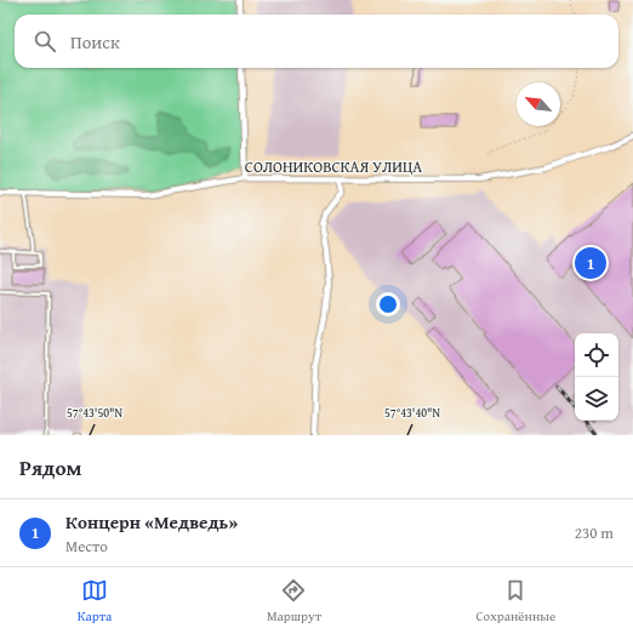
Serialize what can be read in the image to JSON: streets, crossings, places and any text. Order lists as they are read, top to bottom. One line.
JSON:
{"streets":{"street":["СОЛОНИКОВСКАЯ УЛИЦА"]},"north":"top left","page":{"search":"Поиск","pins":"1","heading":"Рядом","list":[{"mark":"1","name":"Концерн «Медведь»","note":"Место","value":"230 m"}],"nav":["Карта","Маршрут","Сохранённые"]},"coordinates":["57°43'50\"N","57°43'40\"N"]}
